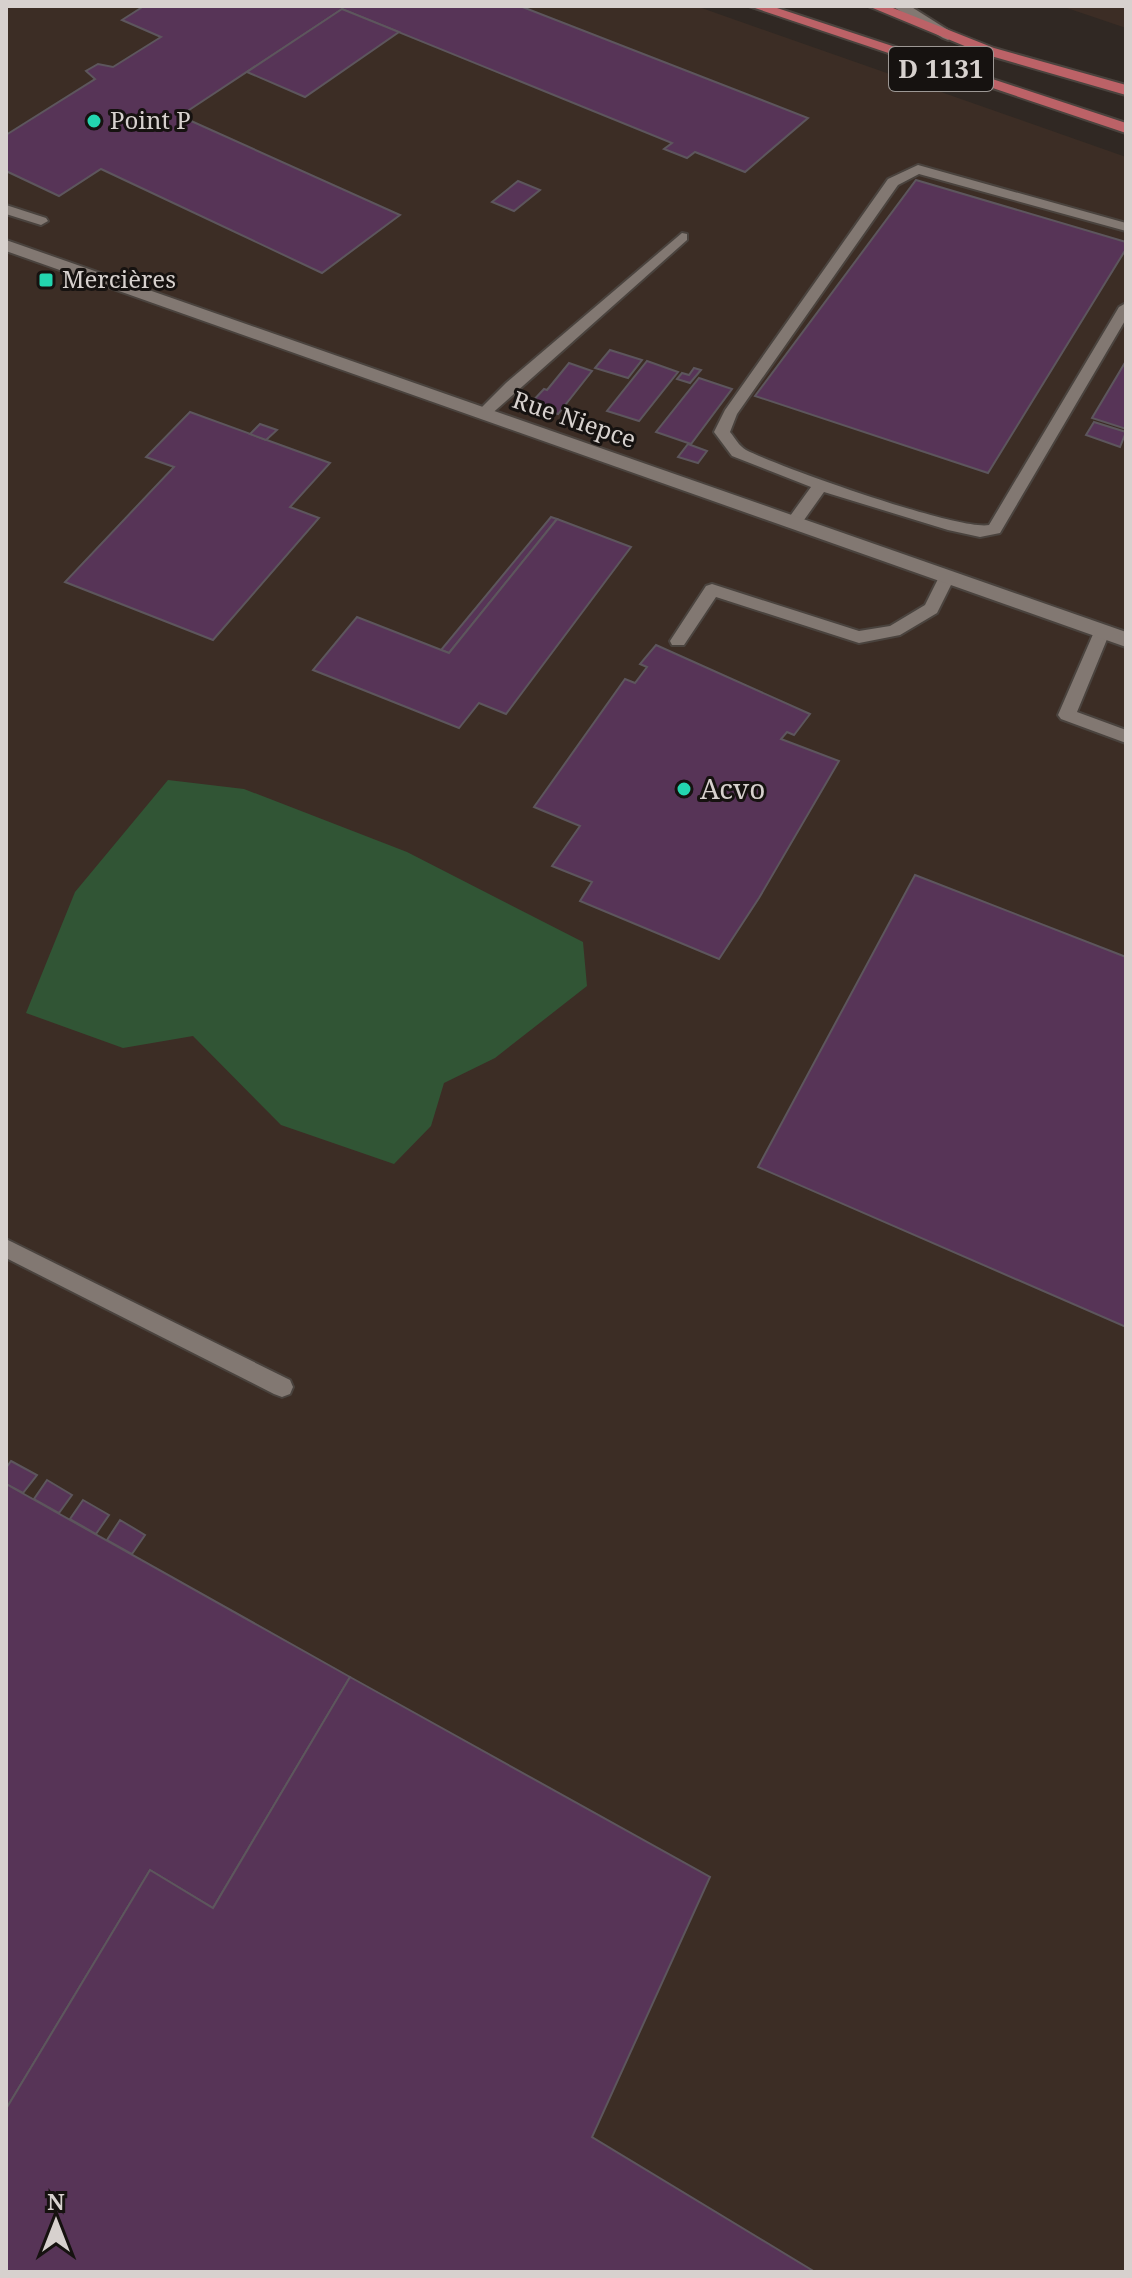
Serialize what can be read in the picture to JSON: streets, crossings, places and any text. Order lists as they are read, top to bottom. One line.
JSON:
{"streets":{"main road":["D 1131"],"street":["Rue Niepce"]},"places":{"other":["Point P","Acvo"],"transit":["Mercières"]},"north":"top"}
